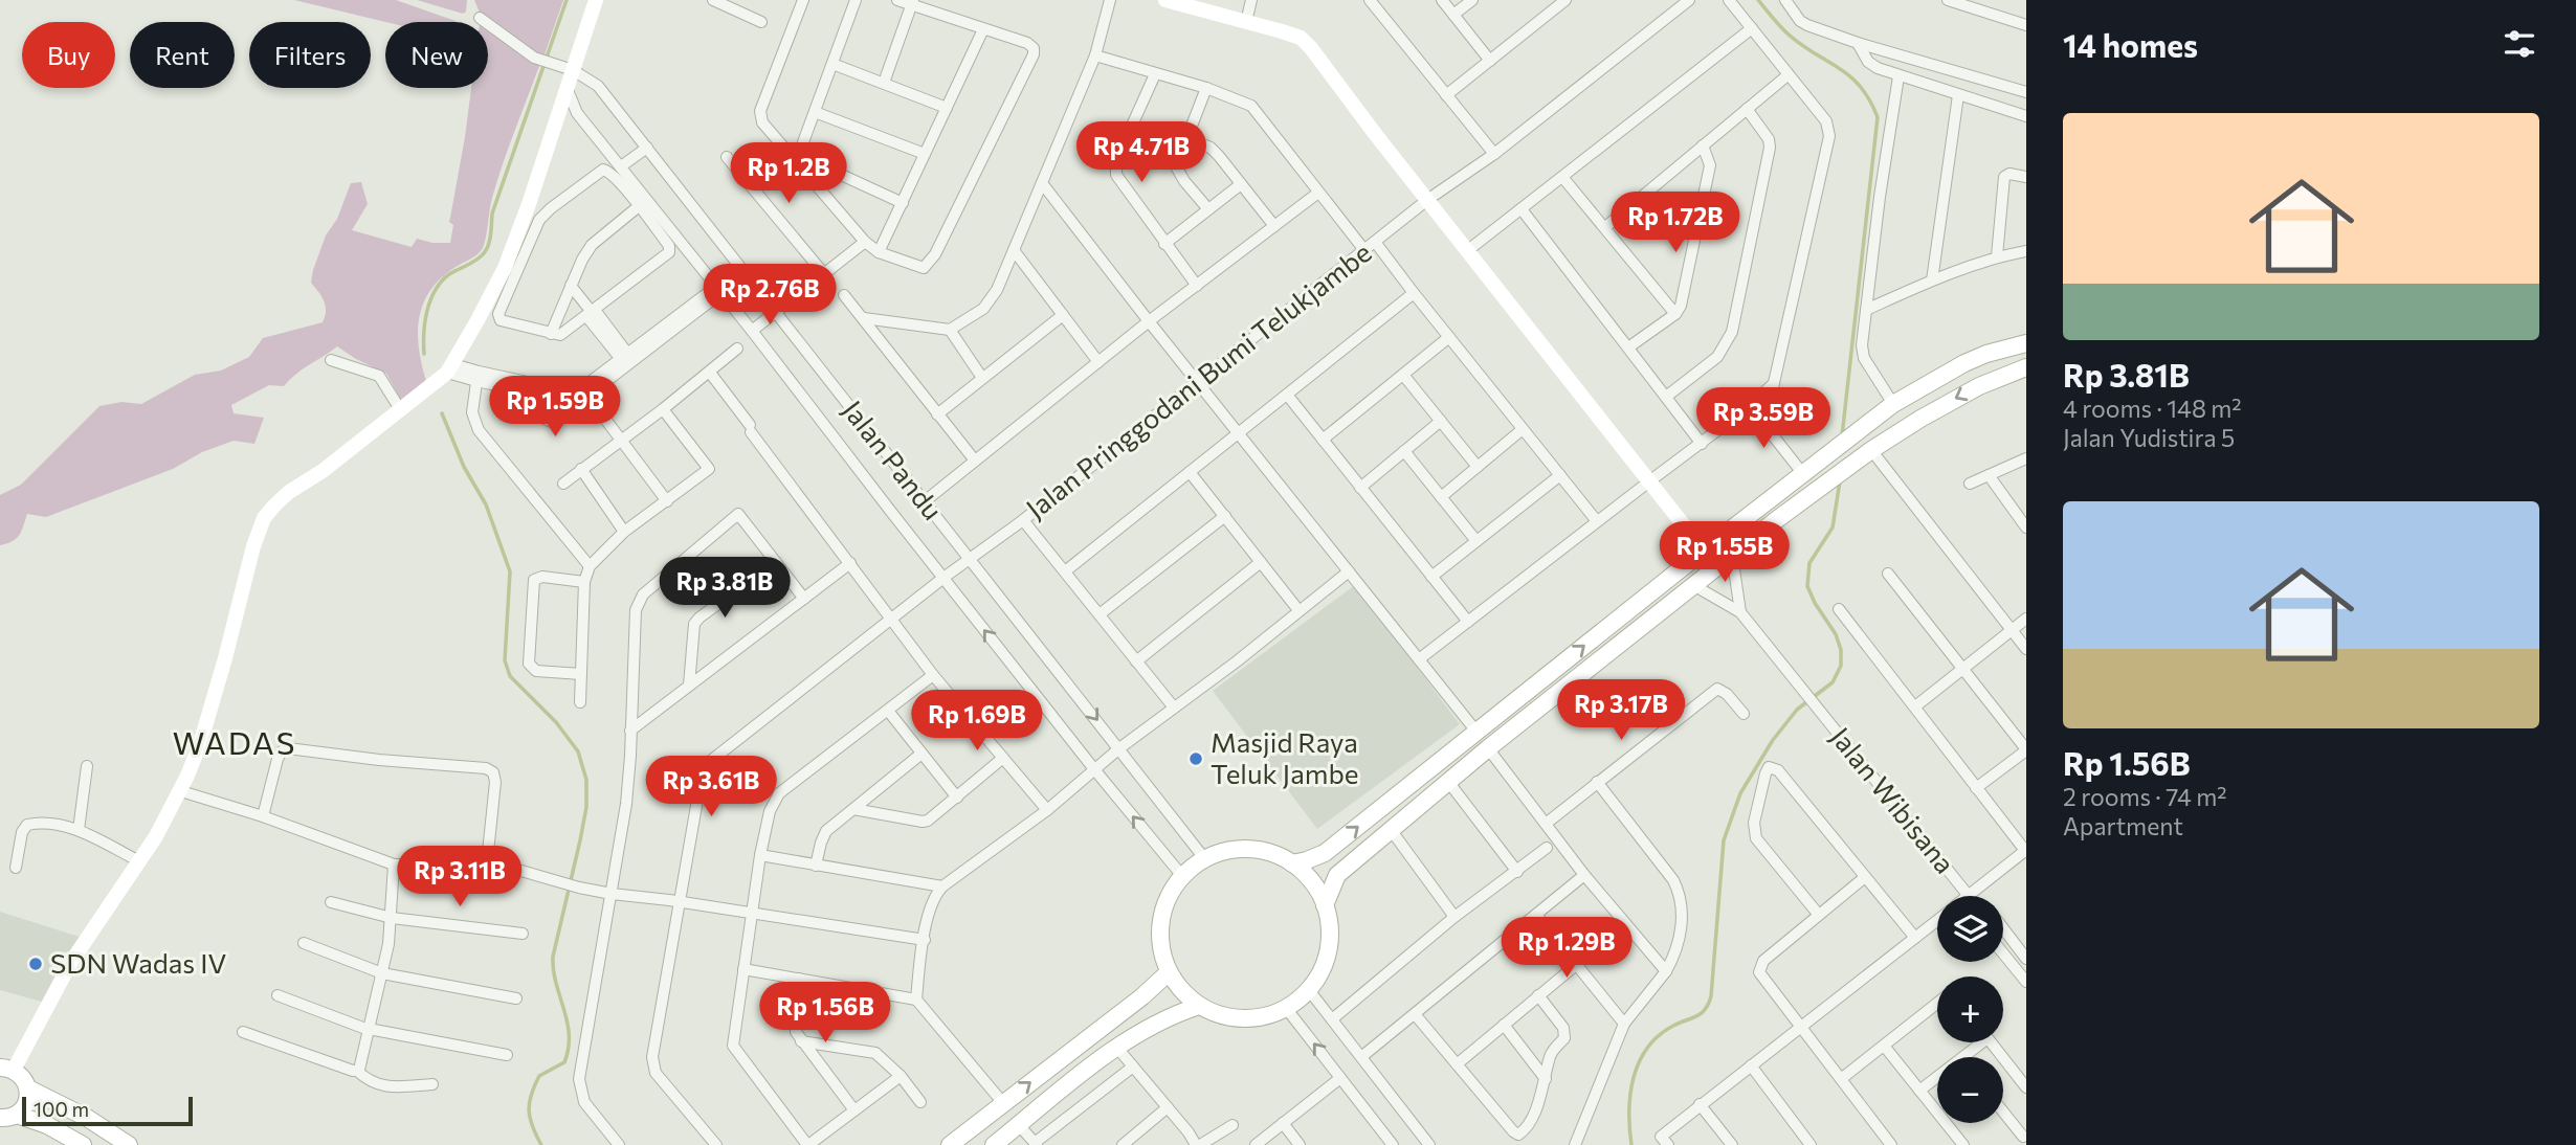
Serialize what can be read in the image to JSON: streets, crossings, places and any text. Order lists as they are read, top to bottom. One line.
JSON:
{"streets":{"street":["Jalan Pringgodani Bumi Telukjambe","Jalan Pandu","Jalan Wibisana"]},"crossings":[["Jalan Pringgodani Bumi Telukjambe","Jalan Pandu"]],"districts":["WADAS"],"places":["Masjid Raya Teluk Jambe","SDN Wadas IV"],"scale_bar":"100 m","page":{"heading":"14 homes","chip":["Buy","Rent","Filters","New"],"list":[{"name":"Rp 3.81B","note":"4 rooms · 148 m² · Jalan Yudistira 5"},{"name":"Rp 1.56B","note":"2 rooms · 74 m² · Apartment"}],"price":["Rp 4.71B","Rp 1.2B","Rp 1.72B","Rp 2.76B","Rp 1.59B","Rp 3.59B","Rp 1.55B","Rp 3.81B","Rp 3.17B","Rp 1.69B","Rp 3.61B","Rp 3.11B","Rp 1.29B","Rp 1.56B"],"map_buttons":["+","−"],"scale":"100 m"}}
